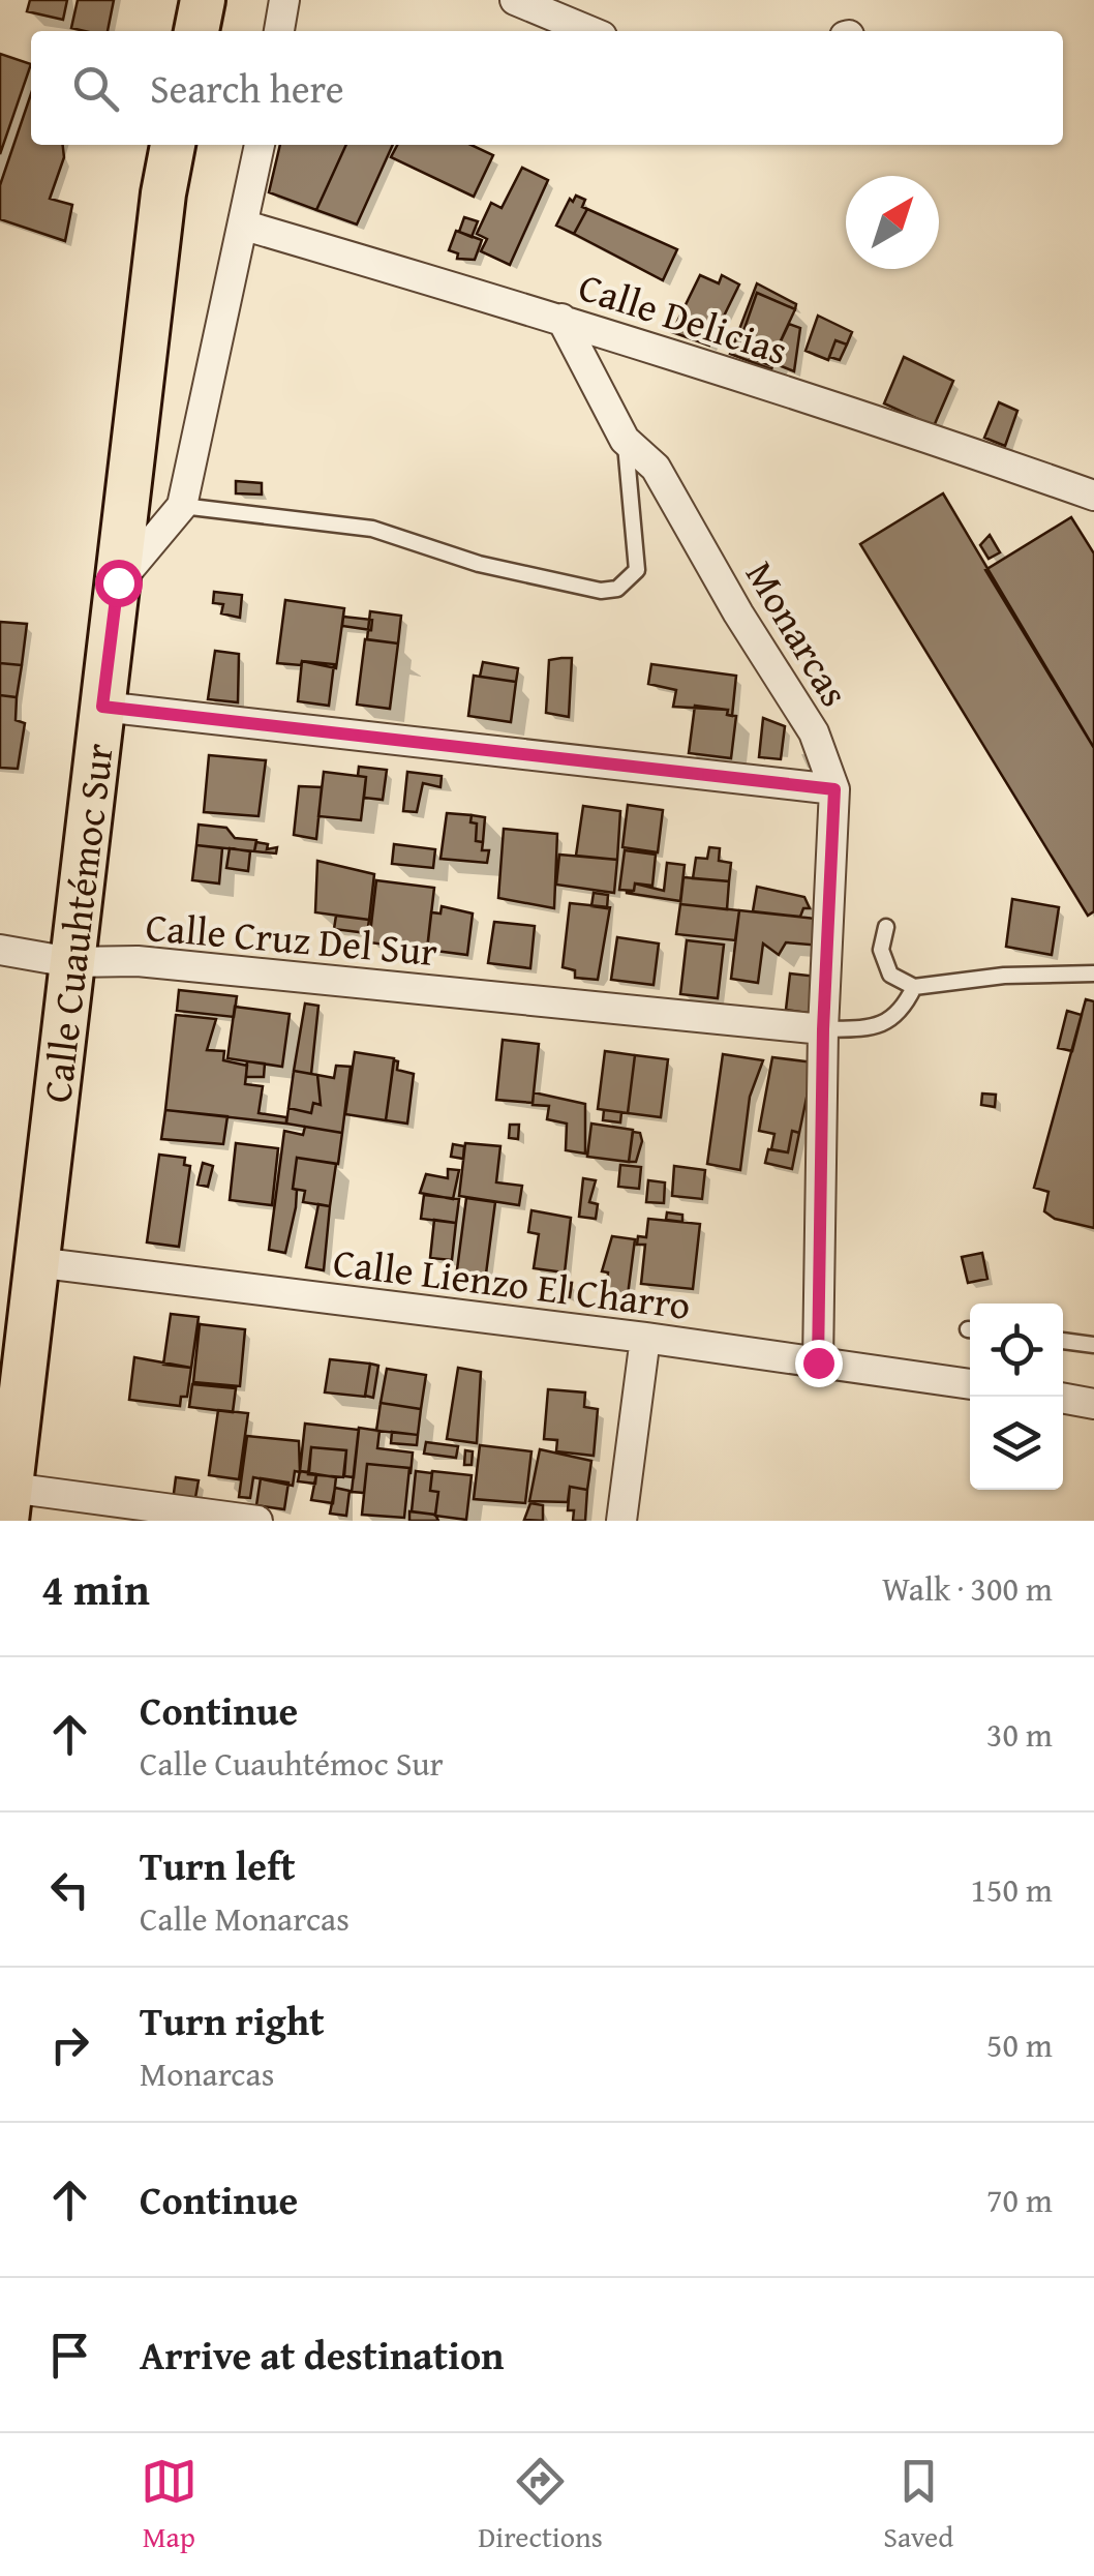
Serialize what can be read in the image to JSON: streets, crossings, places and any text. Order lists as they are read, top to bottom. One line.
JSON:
{"streets":{"main road":["Calle Cuauhtémoc Sur"],"street":["Calle Delicias","Monarcas","Calle Cruz Del Sur","Calle Lienzo El Charro"]},"crossings":[["Calle Delicias","Monarcas"],["Monarcas","Calle Cruz Del Sur"],["Monarcas","Calle Lienzo El Charro"],["Calle Cuauhtémoc Sur","Calle Cruz Del Sur"],["Calle Cuauhtémoc Sur","Calle Lienzo El Charro"]],"north":"top right","page":{"search":"Search here","heading":["4 min","Walk · 300 m"],"list":[["Continue","Calle Cuauhtémoc Sur","30 m"],["Turn left","Calle Monarcas","150 m"],["Turn right","Monarcas","50 m"],["Continue","70 m"],"Arrive at destination"],"nav":["Map","Directions","Saved"]}}
